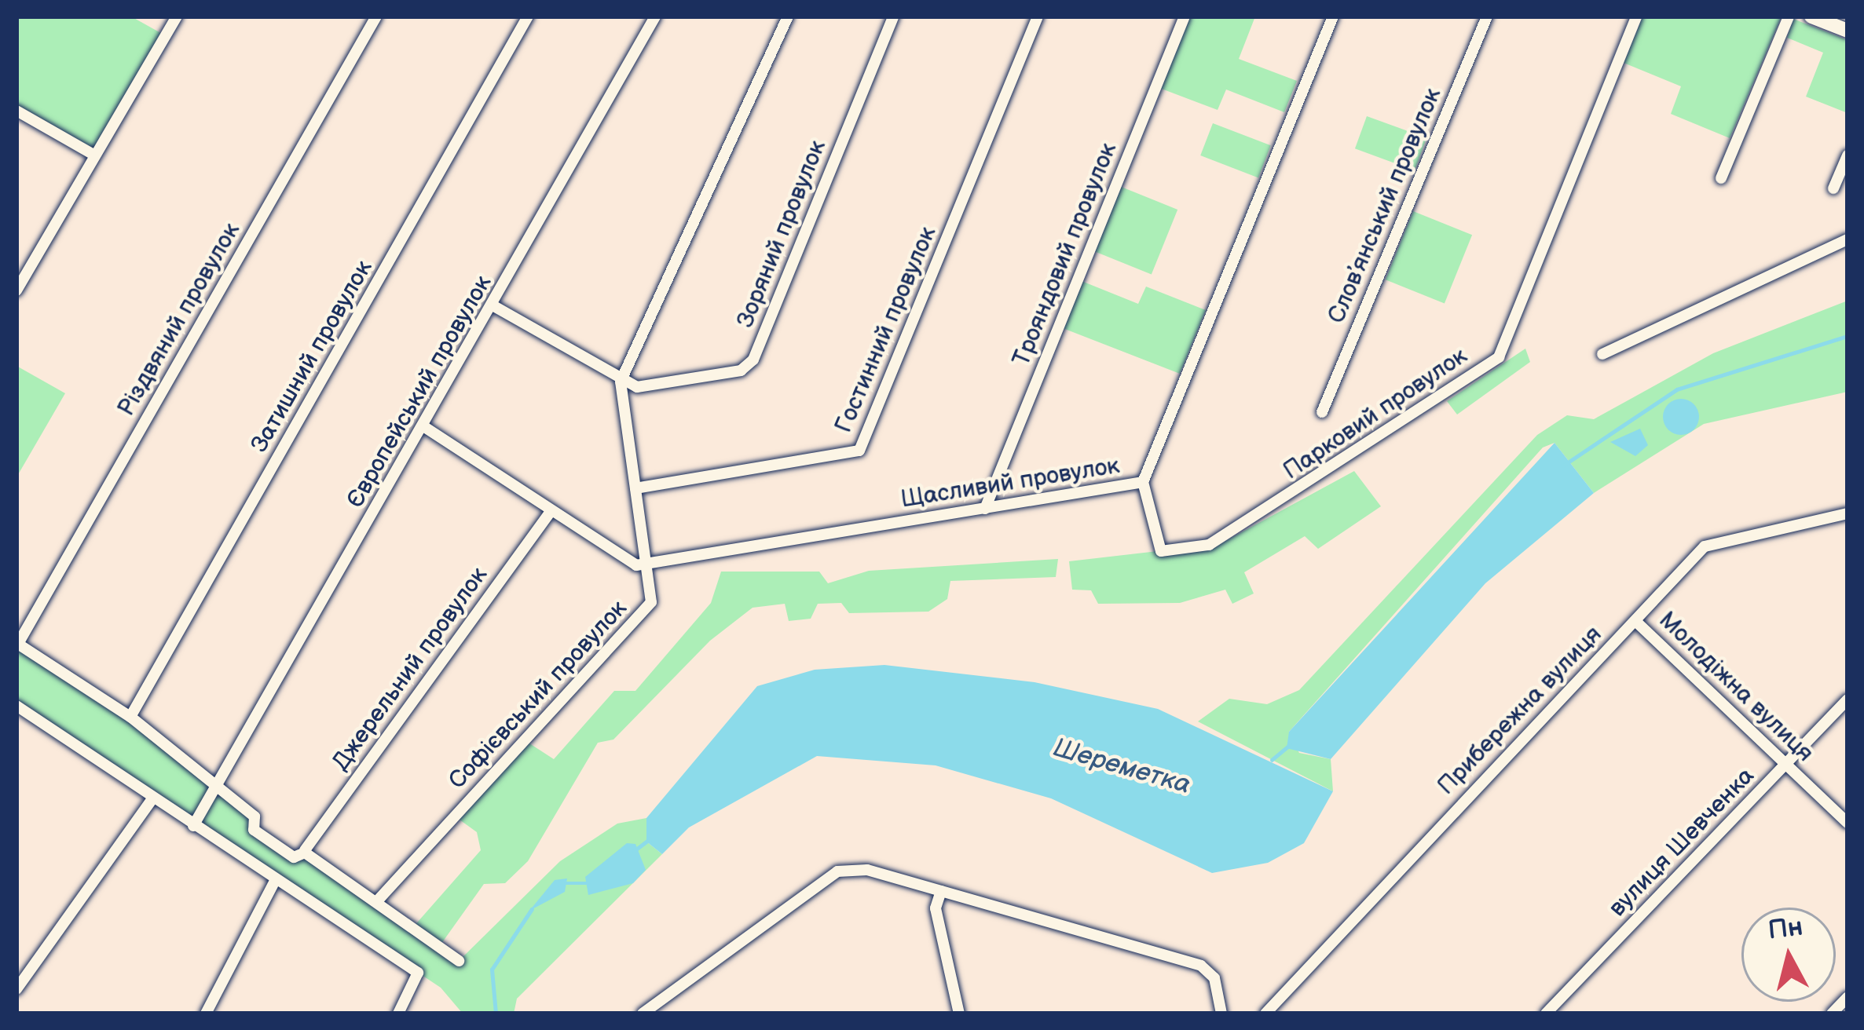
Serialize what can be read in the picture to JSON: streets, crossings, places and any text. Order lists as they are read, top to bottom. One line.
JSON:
{"streets":{"street":["Словʼянський провулок","Зоряний провулок","Трояндовий провулок","Різдвяний провулок","Гостинний провулок","Затишний провулок","Європейський провулок","Парковий провулок","Щасливий провулок","Джерельний провулок","Молодіжна вулиця","Софієвський провулок","Прибережна вулиця","вулиця Шевченка"]},"crossings":[["Зоряний провулок","Софієвський провулок"],["Трояндовий провулок","Щасливий провулок"],["Гостинний провулок","Софієвський провулок"],["Європейський провулок","Щасливий провулок"],["Парковий провулок","Щасливий провулок"],["Щасливий провулок","Джерельний провулок"],["Щасливий провулок","Софієвський провулок"],["Молодіжна вулиця","Прибережна вулиця"],["Молодіжна вулиця","вулиця Шевченка"]],"water":["Шереметка"],"north":"top"}
